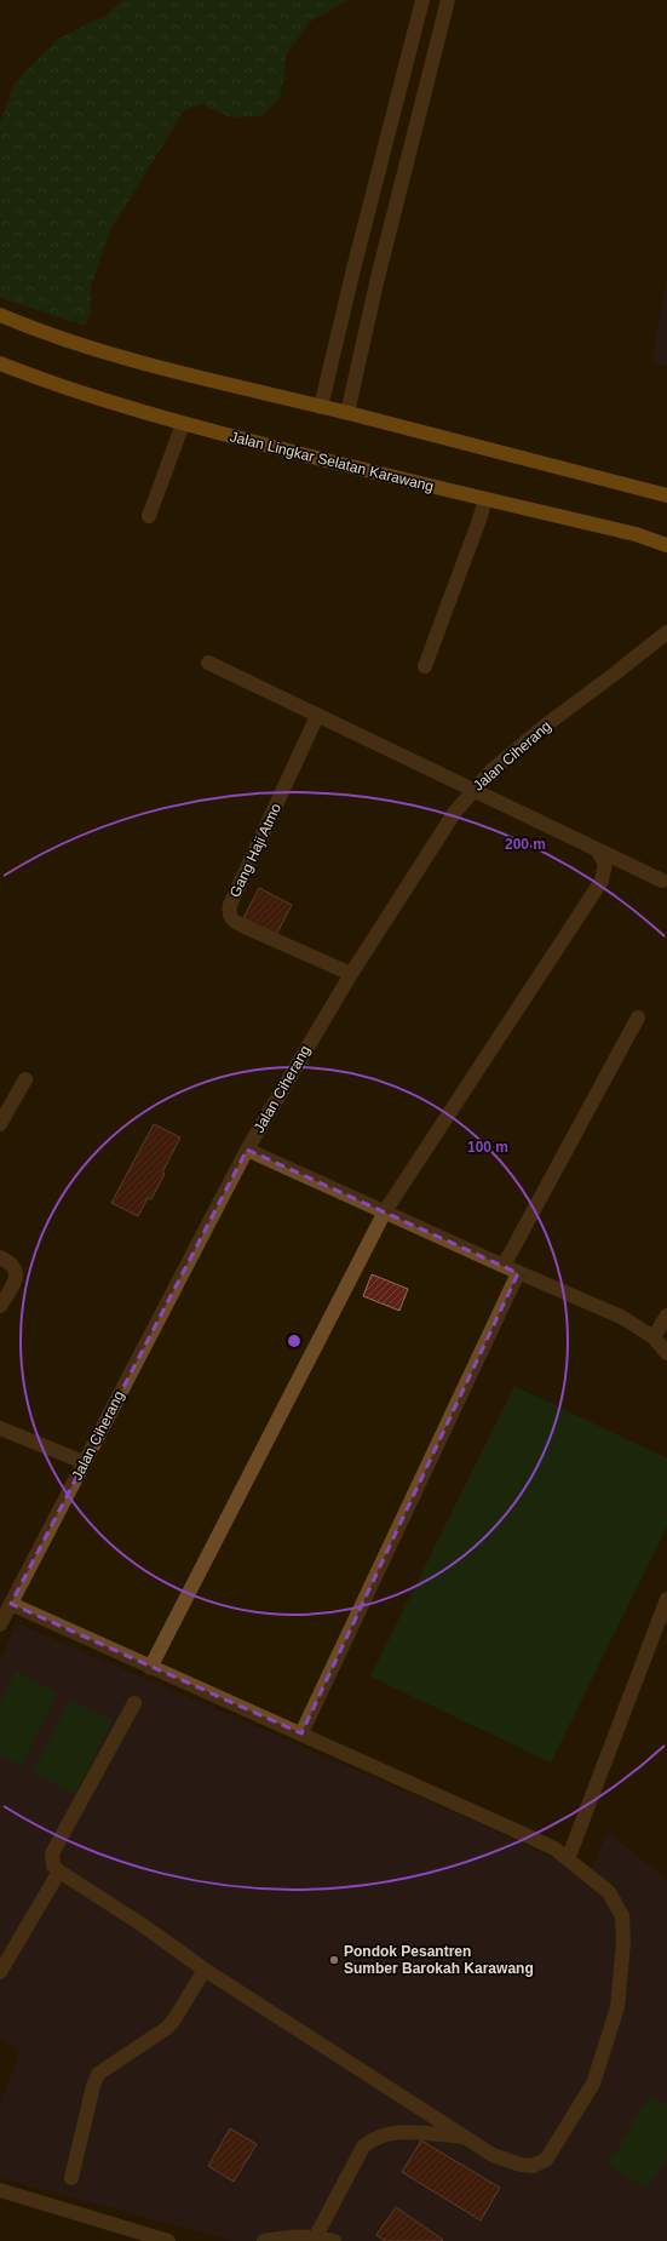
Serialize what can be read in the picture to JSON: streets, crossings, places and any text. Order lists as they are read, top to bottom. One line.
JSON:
{"streets":{"main road":["Jalan Lingkar Selatan Karawang"],"street":["Jalan Ciherang","Gang Haji Atmo"]},"crossings":[["Jalan Ciherang","Gang Haji Atmo"]],"places":["Pondok Pesantren Sumber Barokah Karawang"],"rings":["200 m","100 m"]}
